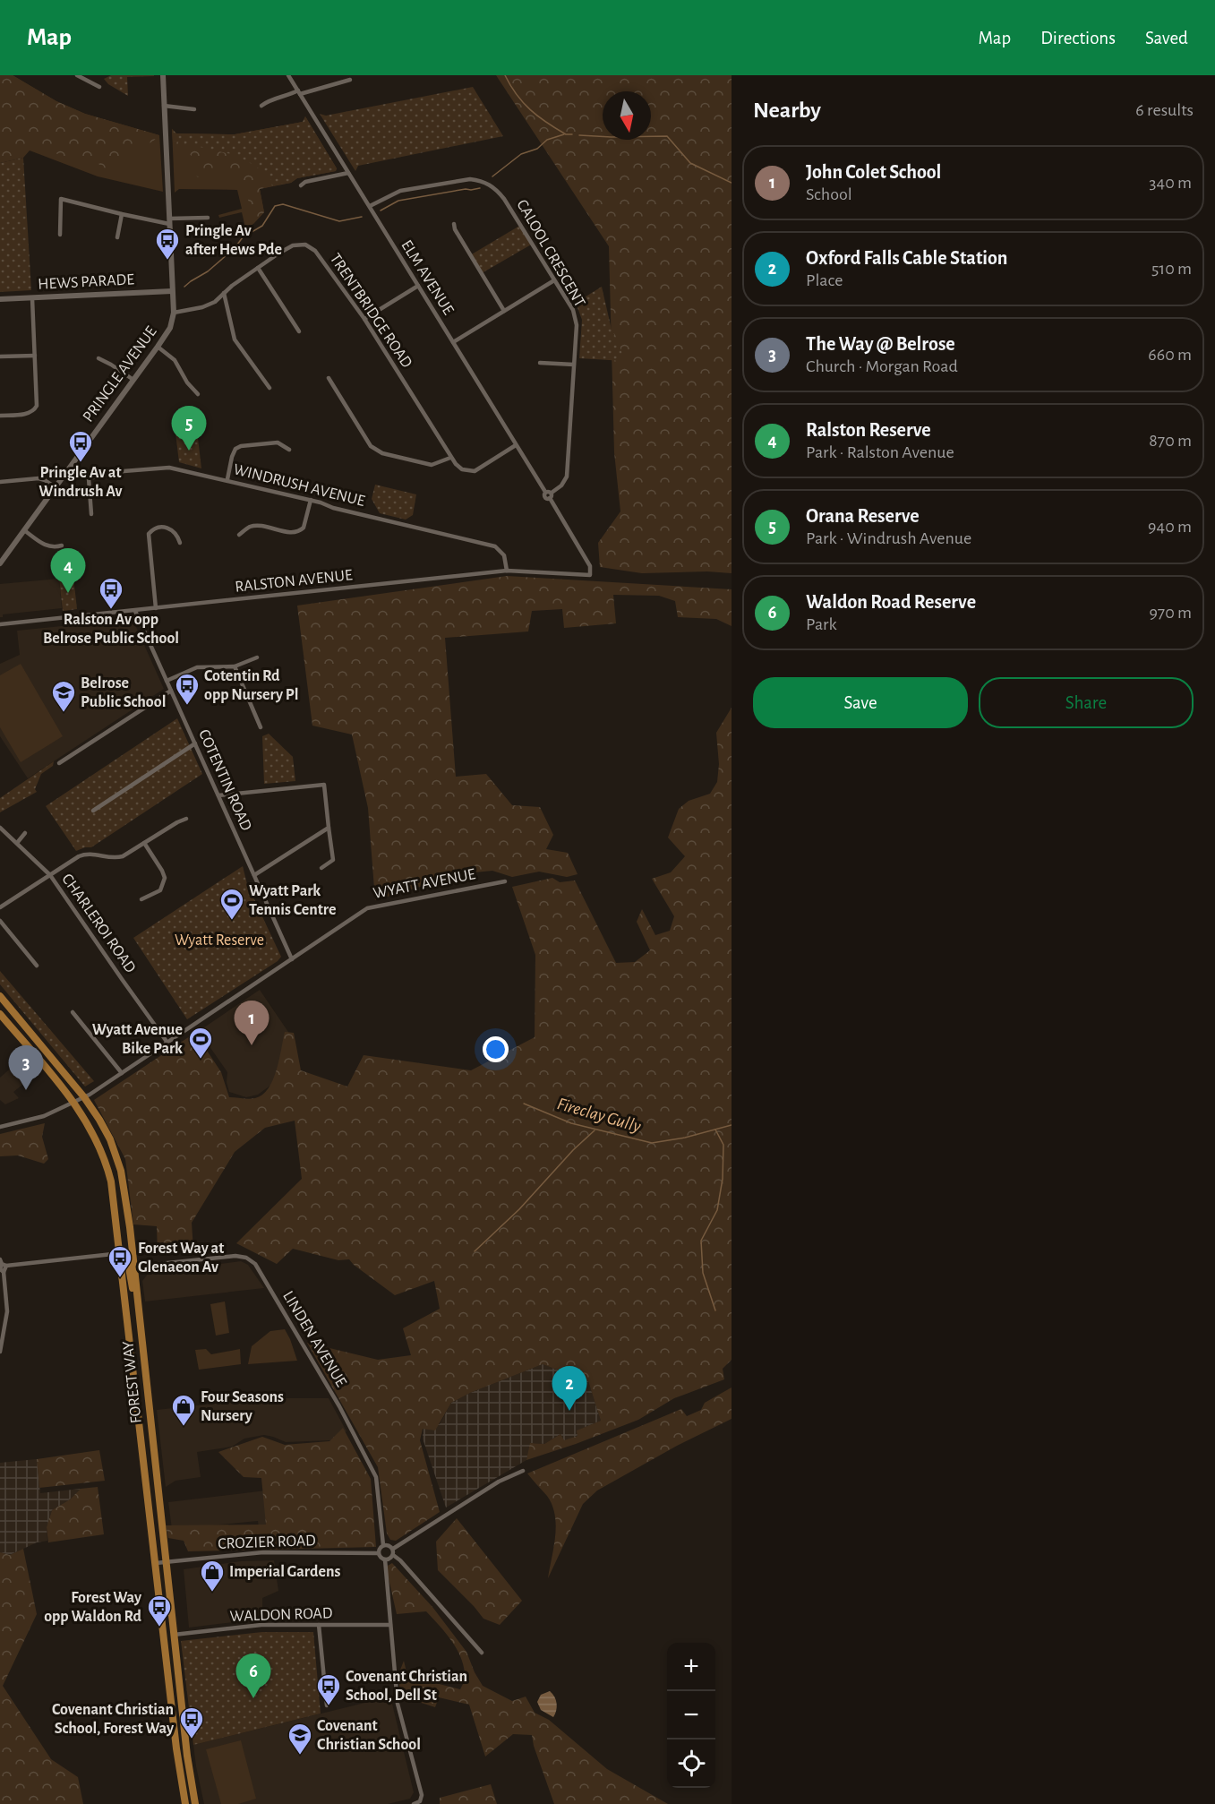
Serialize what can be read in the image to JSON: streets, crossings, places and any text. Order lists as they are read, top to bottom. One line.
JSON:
{"streets":{"main road":["FOREST WAY"],"street":["CALOOL CRESCENT","ELM AVENUE","HEWS PARADE","TRENTBRIDGE ROAD","PRINGLE AVENUE","WINDRUSH AVENUE","RALSTON AVENUE","COTENTIN ROAD","WYATT AVENUE","CHARLEROI ROAD","LINDEN AVENUE","CROZIER ROAD","WALDON ROAD"]},"crossings":[["CALOOL CRESCENT","ELM AVENUE"],["CALOOL CRESCENT","RALSTON AVENUE"],["ELM AVENUE","TRENTBRIDGE ROAD"],["ELM AVENUE","RALSTON AVENUE"],["HEWS PARADE","PRINGLE AVENUE"],["TRENTBRIDGE ROAD","PRINGLE AVENUE"],["WINDRUSH AVENUE","RALSTON AVENUE"],["RALSTON AVENUE","COTENTIN ROAD"],["COTENTIN ROAD","WYATT AVENUE"],["WYATT AVENUE","CHARLEROI ROAD"],["WYATT AVENUE","FOREST WAY"],["LINDEN AVENUE","FOREST WAY"],["LINDEN AVENUE","CROZIER ROAD"],["FOREST WAY","CROZIER ROAD"],["FOREST WAY","WALDON ROAD"]],"water":["Fireclay Gully"],"parks":["Wyatt Reserve"],"places":{"bus stop":["Pringle Av after Hews Pde","Pringle Av at Windrush Av","Ralston Av opp Belrose Public School","Cotentin Rd opp Nursery Pl","Forest Way at Glenaeon Av","Forest Way opp Waldon Rd","Covenant Christian School, Dell St","Covenant Christian School, Forest Way"],"school or university":["Belrose Public School","Covenant Christian School"],"sports":["Wyatt Park Tennis Centre","Wyatt Avenue Bike Park"],"shop":["Four Seasons Nursery","Imperial Gardens"]},"north":"bottom","page":{"header":"Map","nav":["Map","Directions","Saved"],"heading":["Nearby","6 results"],"list":[{"mark":"1","name":"John Colet School","note":"School","value":"340 m"},{"mark":"2","name":"Oxford Falls Cable Station","note":"Place","value":"510 m"},{"mark":"3","name":"The Way @ Belrose","note":"Church · Morgan Road","value":"660 m"},{"mark":"4","name":"Ralston Reserve","note":"Park · Ralston Avenue","value":"870 m"},{"mark":"5","name":"Orana Reserve","note":"Park · Windrush Avenue","value":"940 m"},{"mark":"6","name":"Waldon Road Reserve","note":"Park","value":"970 m"}],"pins":["5","4","1","3","2","6"],"buttons":["Save","Share"],"map_buttons":["+","−"]}}
